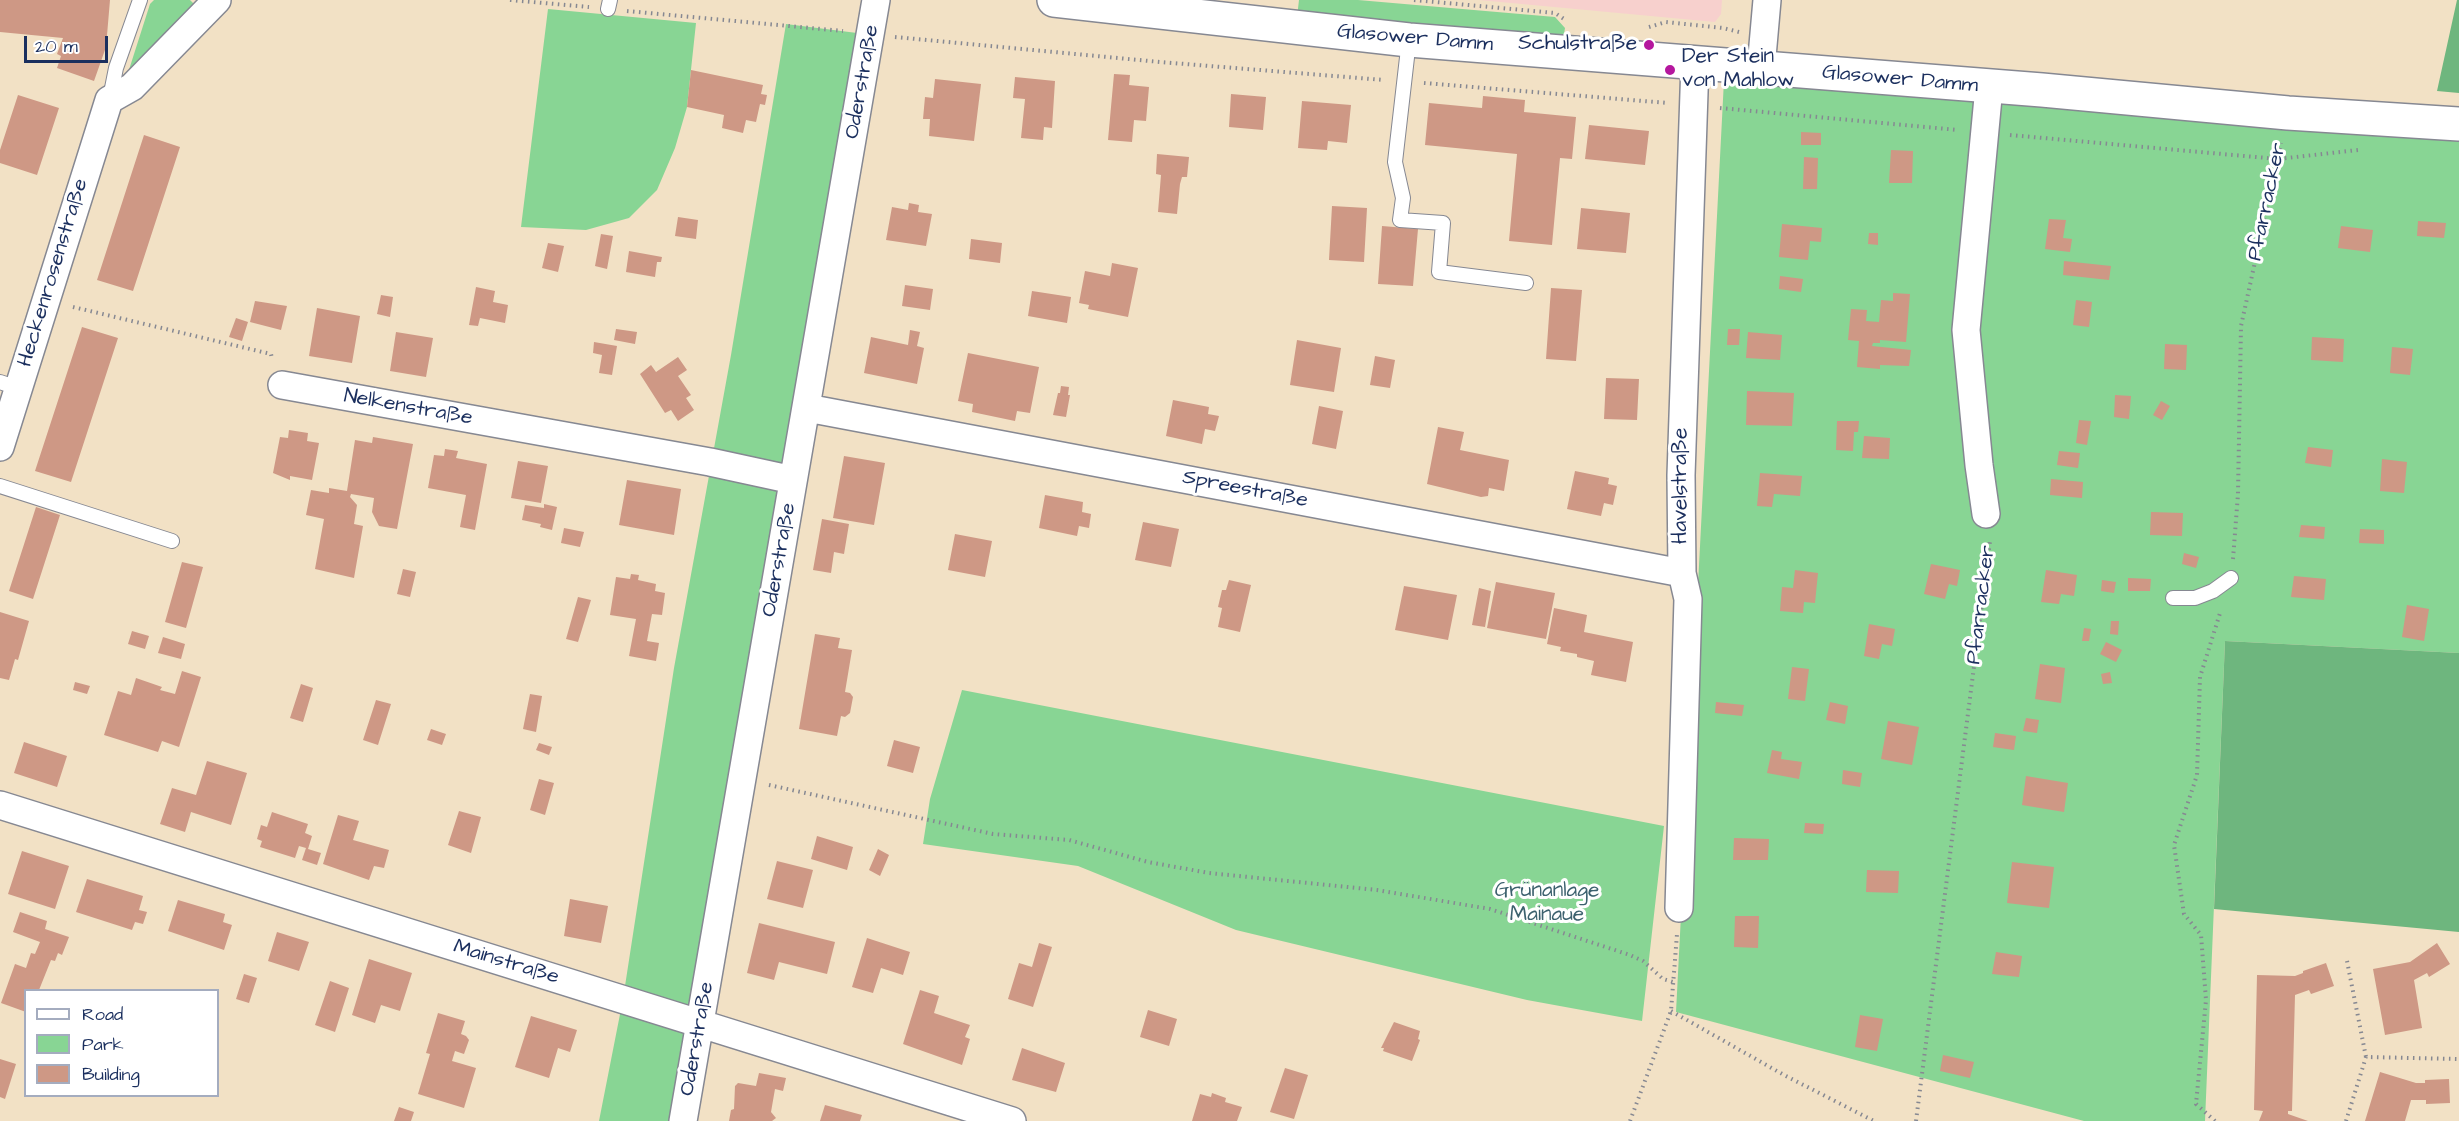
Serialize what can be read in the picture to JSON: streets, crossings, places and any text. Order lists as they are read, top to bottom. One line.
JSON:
{"streets":{"street":["Glasower Damm","Oderstraße","Pfarracker","Heckenrosenstraße","Nelkenstraße","Havelstraße","Spreestraße","Mainstraße"]},"crossings":[["Glasower Damm","Pfarracker"],["Glasower Damm","Havelstraße"],["Oderstraße","Nelkenstraße"],["Oderstraße","Spreestraße"],["Oderstraße","Mainstraße"],["Havelstraße","Spreestraße"]],"parks":["Grünanlage Mainaue"],"places":["Schulstraße","Der Stein von Mahlow"],"legend":["Road","Park","Building"],"scale_bar":"20 m"}
